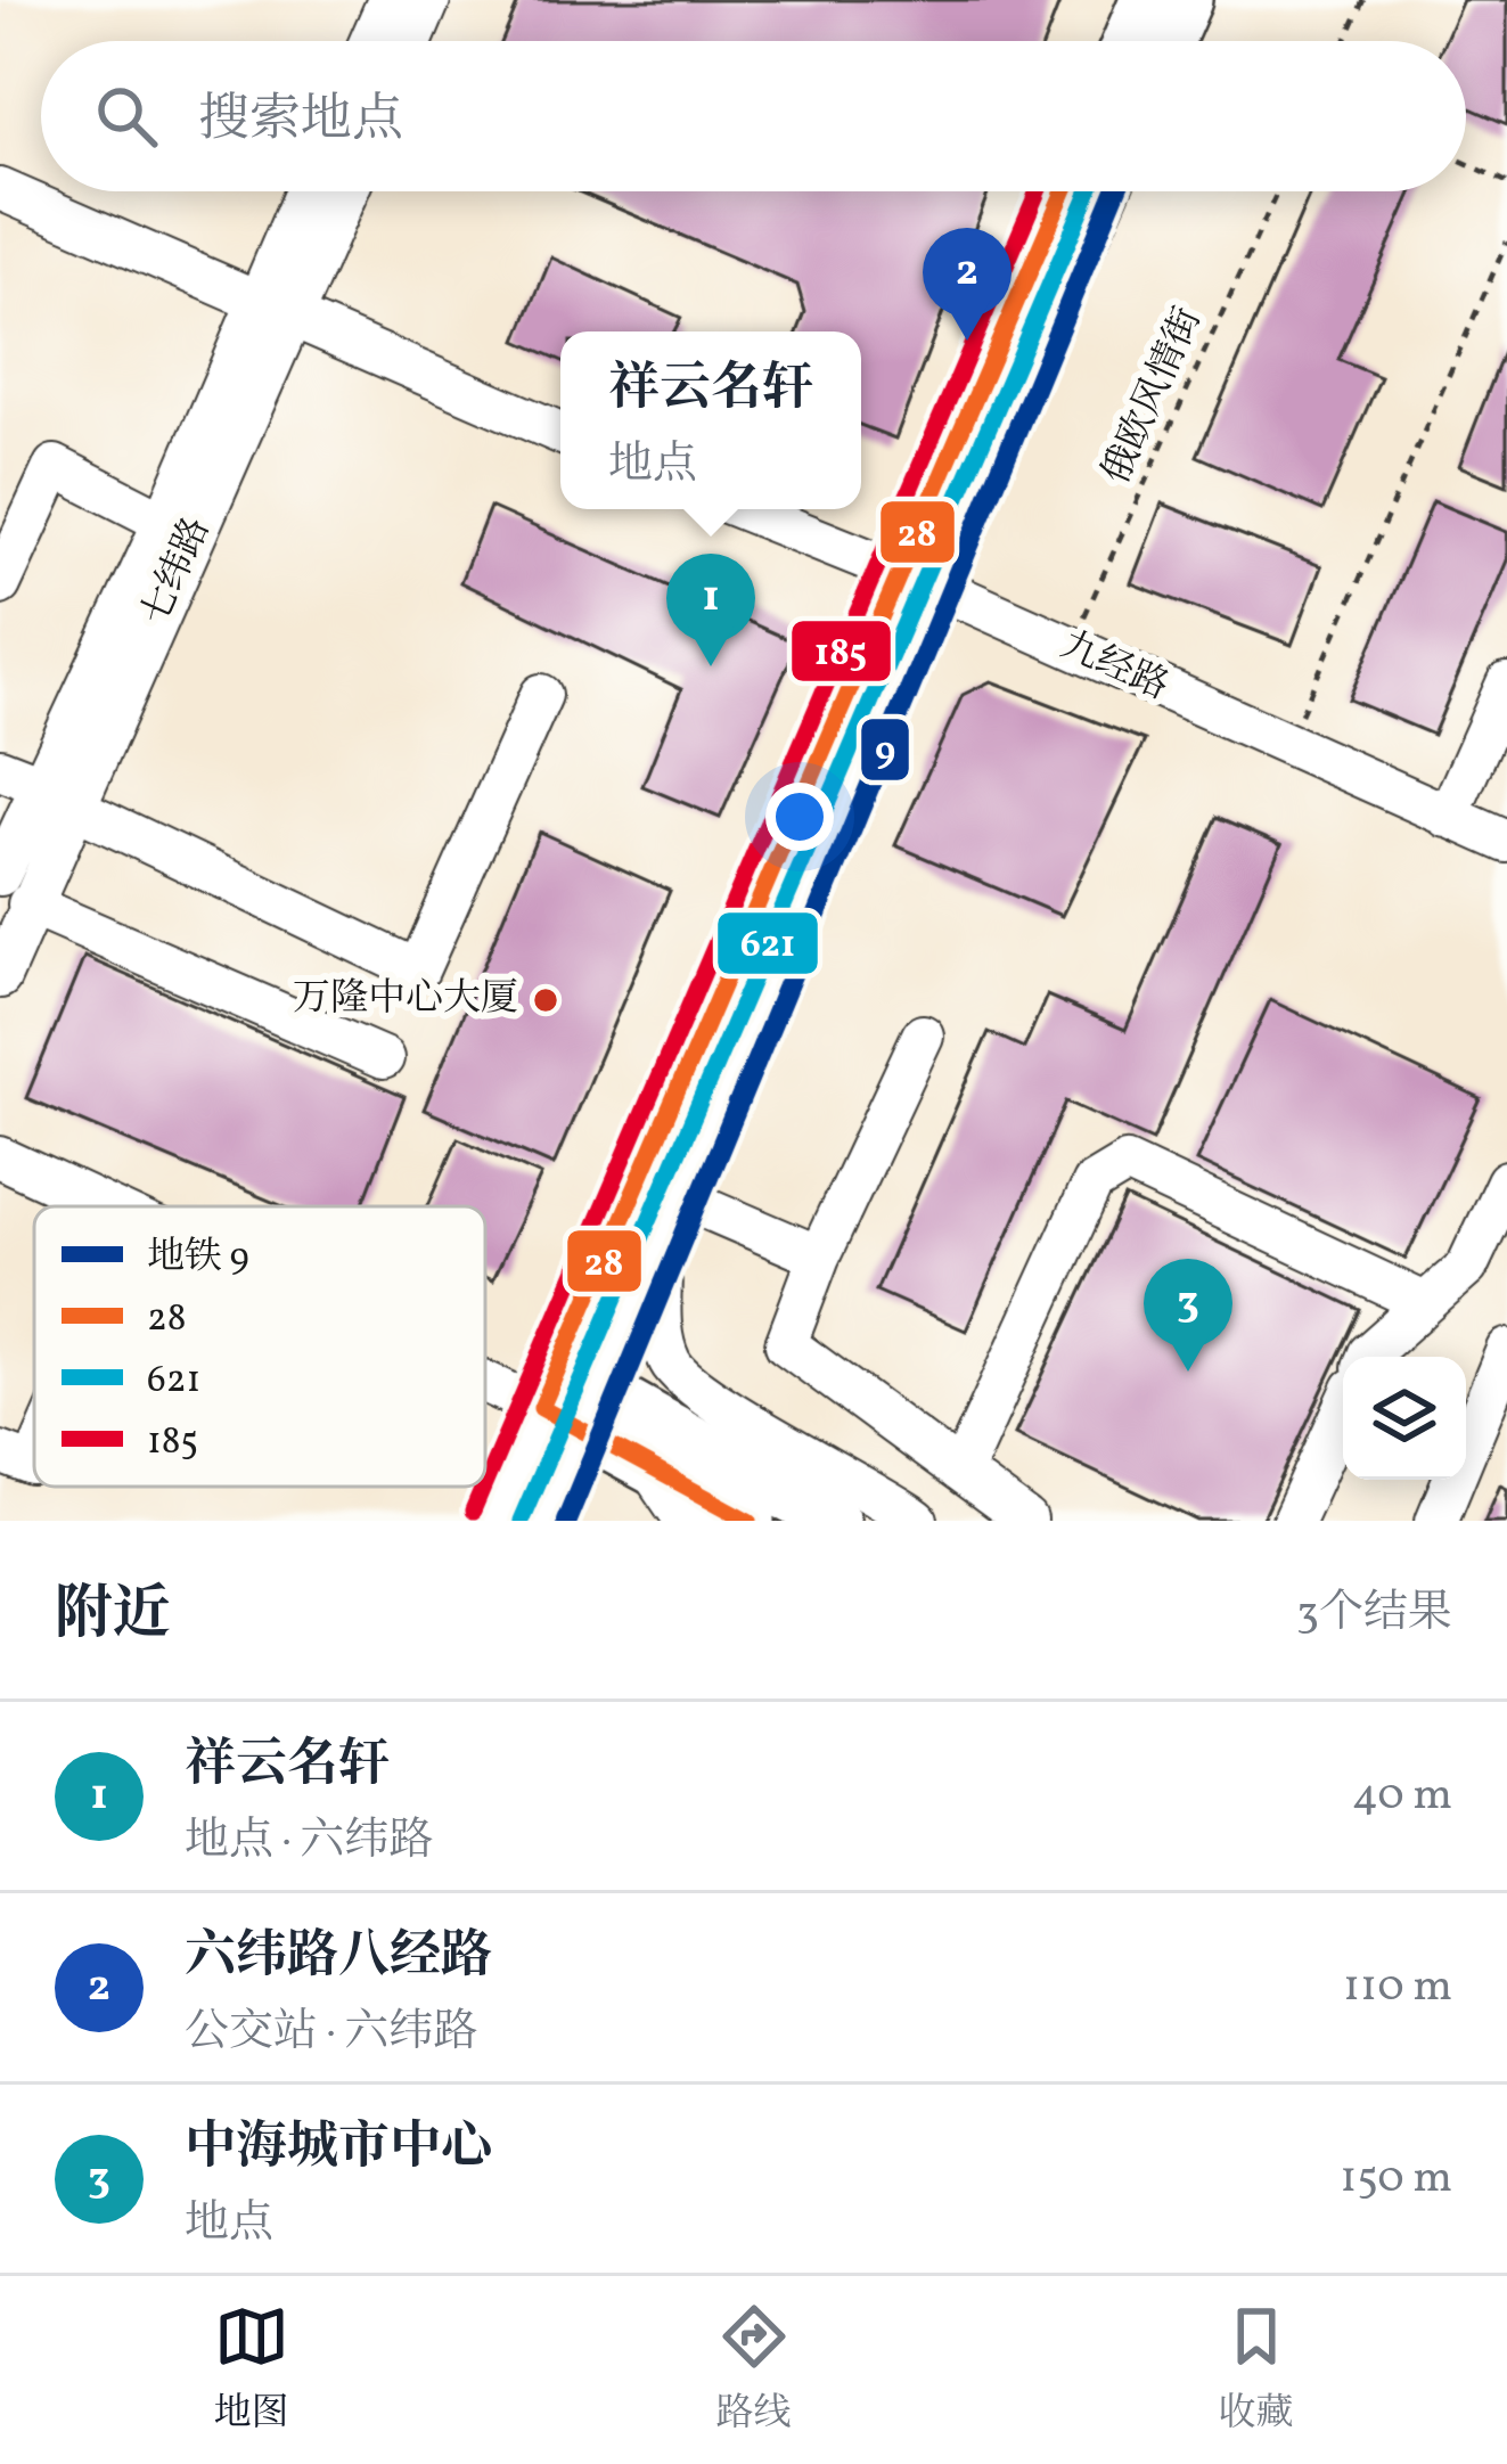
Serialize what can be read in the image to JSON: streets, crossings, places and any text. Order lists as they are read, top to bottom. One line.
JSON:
{"streets":{"street":["七纬路","九经路"],"path":["俄欧风情街"]},"crossings":[["俄欧风情街","九经路"]],"places":["万隆中心大厦"],"lines":["metro line 9","transit line 28","transit line 621","transit line 185"],"legend":["地铁 9","28","621","185"],"page":{"search":"搜索地点","pins":["2","1","3"],"popup":["祥云名轩","地点"],"heading":["附近","3个结果"],"list":[{"mark":"1","name":"祥云名轩","note":"地点 · 六纬路","value":"40 m"},{"mark":"2","name":"六纬路八经路","note":"公交站 · 六纬路","value":"110 m"},{"mark":"3","name":"中海城市中心","note":"地点","value":"150 m"}],"nav":["地图","路线","收藏"]}}
